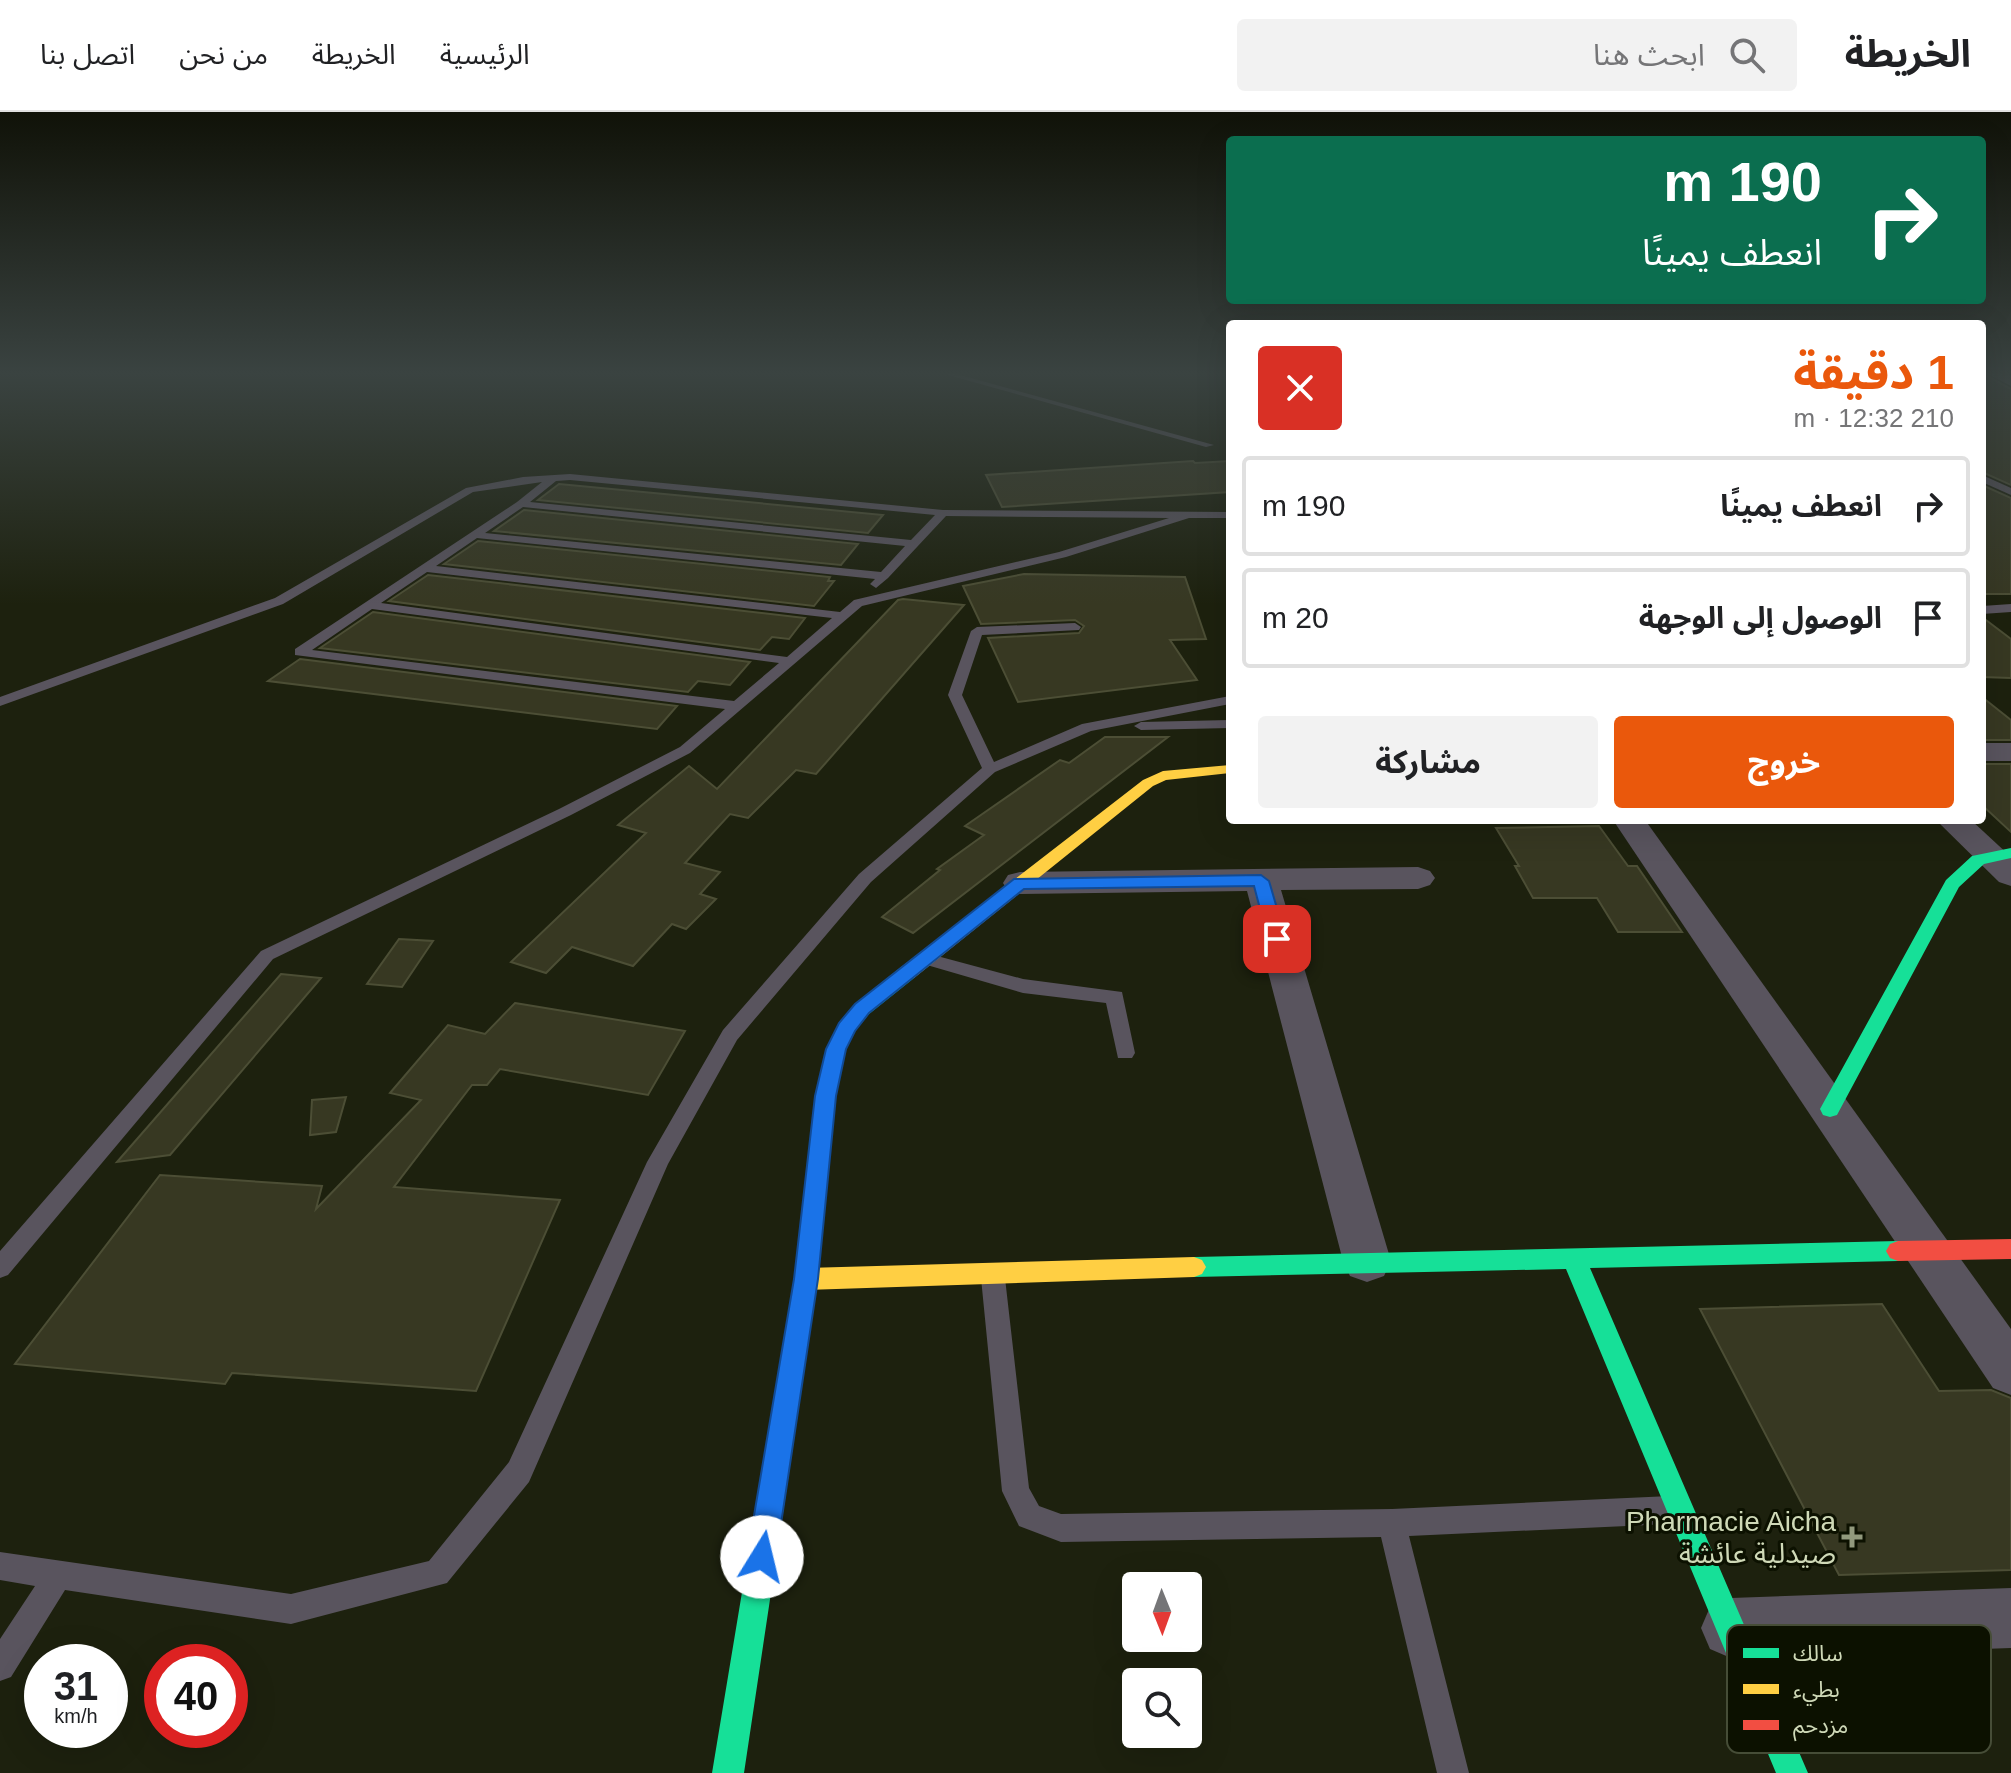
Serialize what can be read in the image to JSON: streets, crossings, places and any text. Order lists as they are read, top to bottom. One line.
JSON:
{"places":{"health":["Pharmacie Aicha صيدلية عائشة"]},"legend":["سالك","بطيء","مزدحم"],"north":"bottom","page":{"header":"الخريطة","search":"ابحث هنا","nav":["الرئيسية","الخريطة","من نحن","اتصل بنا"],"turn":["190 m","انعطف يمينًا"],"heading":["1 دقيقة","210 m · 12:32"],"list":[{"name":"انعطف يمينًا","value":"190 m"},{"name":"الوصول إلى الوجهة","value":"20 m"}],"buttons":["خروج","مشاركة"],"speed":"31 km/h","limit":"40"}}
